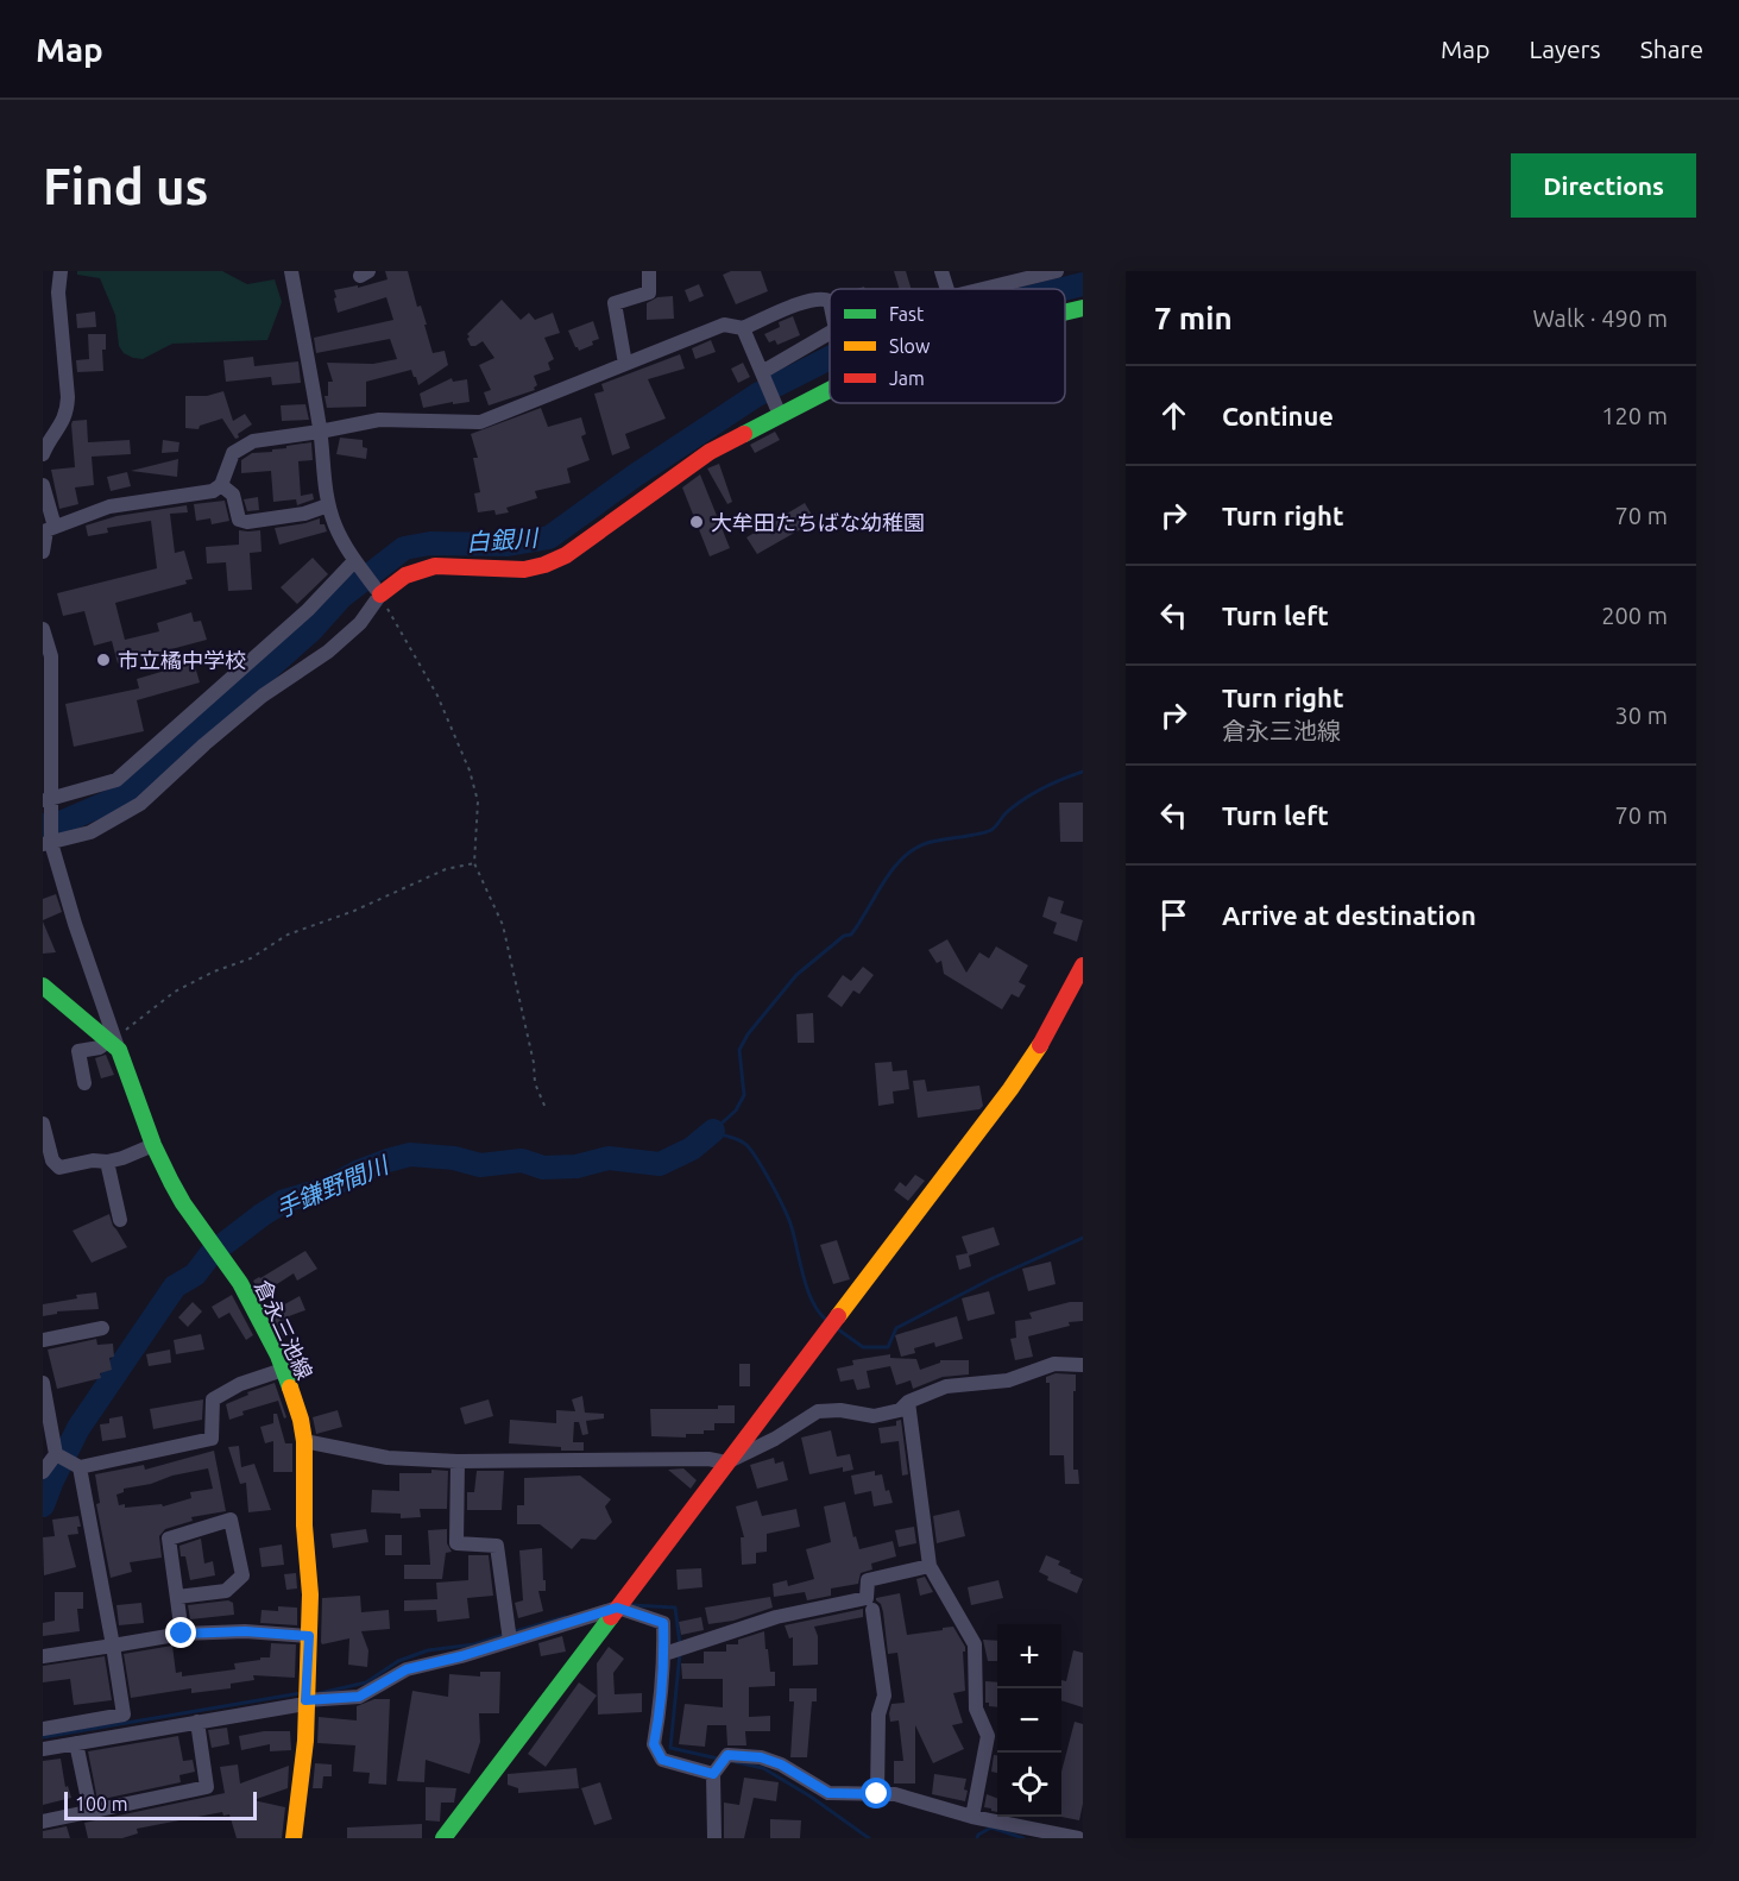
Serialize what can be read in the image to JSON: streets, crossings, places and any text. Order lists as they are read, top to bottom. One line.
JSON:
{"streets":{"street":["倉永三池線"]},"water":["白銀川","手鎌野間川"],"places":["大牟田たちばな幼稚園","市立橘中学校"],"legend":["Fast","Slow","Jam"],"scale_bar":"100 m","page":{"header":"Map","nav":["Map","Layers","Share"],"buttons":"Directions","title":"Find us","heading":["7 min","Walk · 490 m"],"list":[["Continue","120 m"],["Turn right","70 m"],["Turn left","200 m"],["Turn right","倉永三池線","30 m"],["Turn left","70 m"],"Arrive at destination"],"map_buttons":["+","−"],"scale":"100 m"}}
